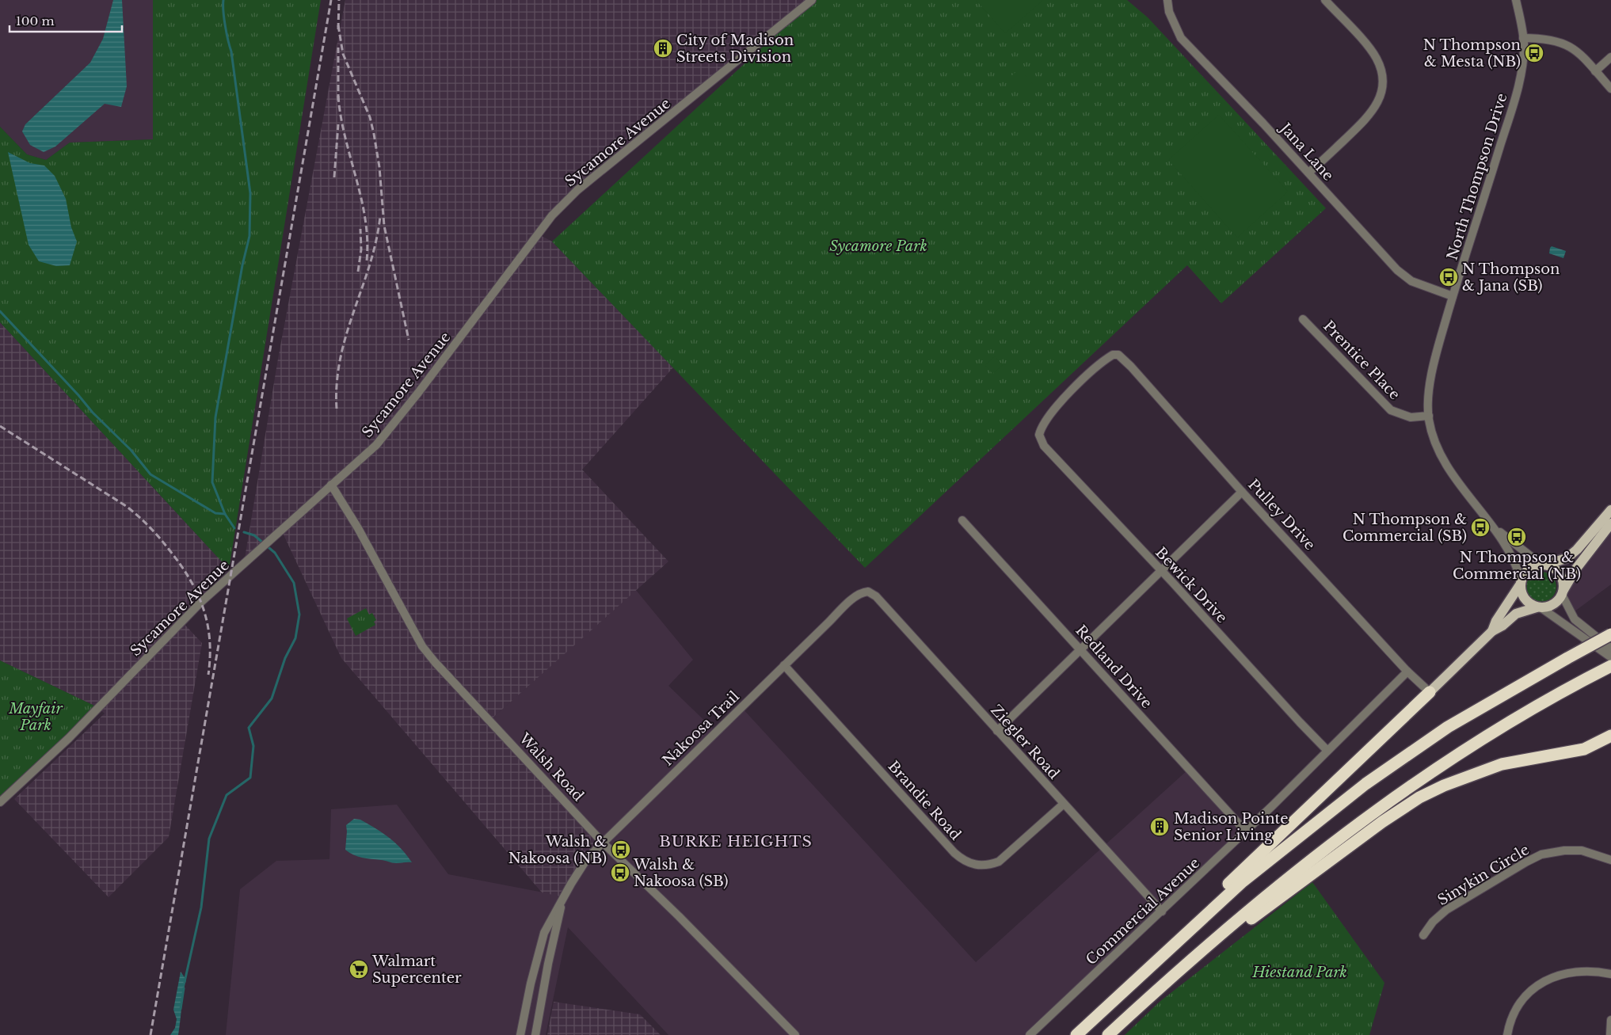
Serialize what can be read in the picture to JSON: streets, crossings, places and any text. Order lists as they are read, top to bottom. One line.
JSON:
{"streets":{"street":["Sycamore Avenue","Jana Lane","North Thompson Drive","Prentice Place","Pulley Drive","Bewick Drive","Redland Drive","Nakoosa Trail","Ziegler Road","Walsh Road","Brandie Road","Sinykin Circle","Commercial Avenue"]},"crossings":[["Sycamore Avenue","Walsh Road"],["Jana Lane","North Thompson Drive"],["North Thompson Drive","Prentice Place"],["Pulley Drive","Bewick Drive"],["Pulley Drive","Commercial Avenue"],["Bewick Drive","Commercial Avenue"],["Redland Drive","Commercial Avenue"],["Nakoosa Trail","Ziegler Road"],["Nakoosa Trail","Walsh Road"],["Nakoosa Trail","Brandie Road"],["Ziegler Road","Brandie Road"],["Ziegler Road","Commercial Avenue"]],"districts":["BURKE HEIGHTS"],"parks":["Sycamore Park","Mayfair Park","Hiestand Park"],"places":{"building":["City of Madison Streets Division","Madison Pointe Senior Living"],"bus stop":["N Thompson & Mesta (NB)","N Thompson & Jana (SB)","N Thompson & Commercial (SB)","N Thompson & Commercial (NB)","Walsh & Nakoosa (NB)","Walsh & Nakoosa (SB)"],"supermarket":["Walmart Supercenter"]},"scale_bar":"100 m"}
